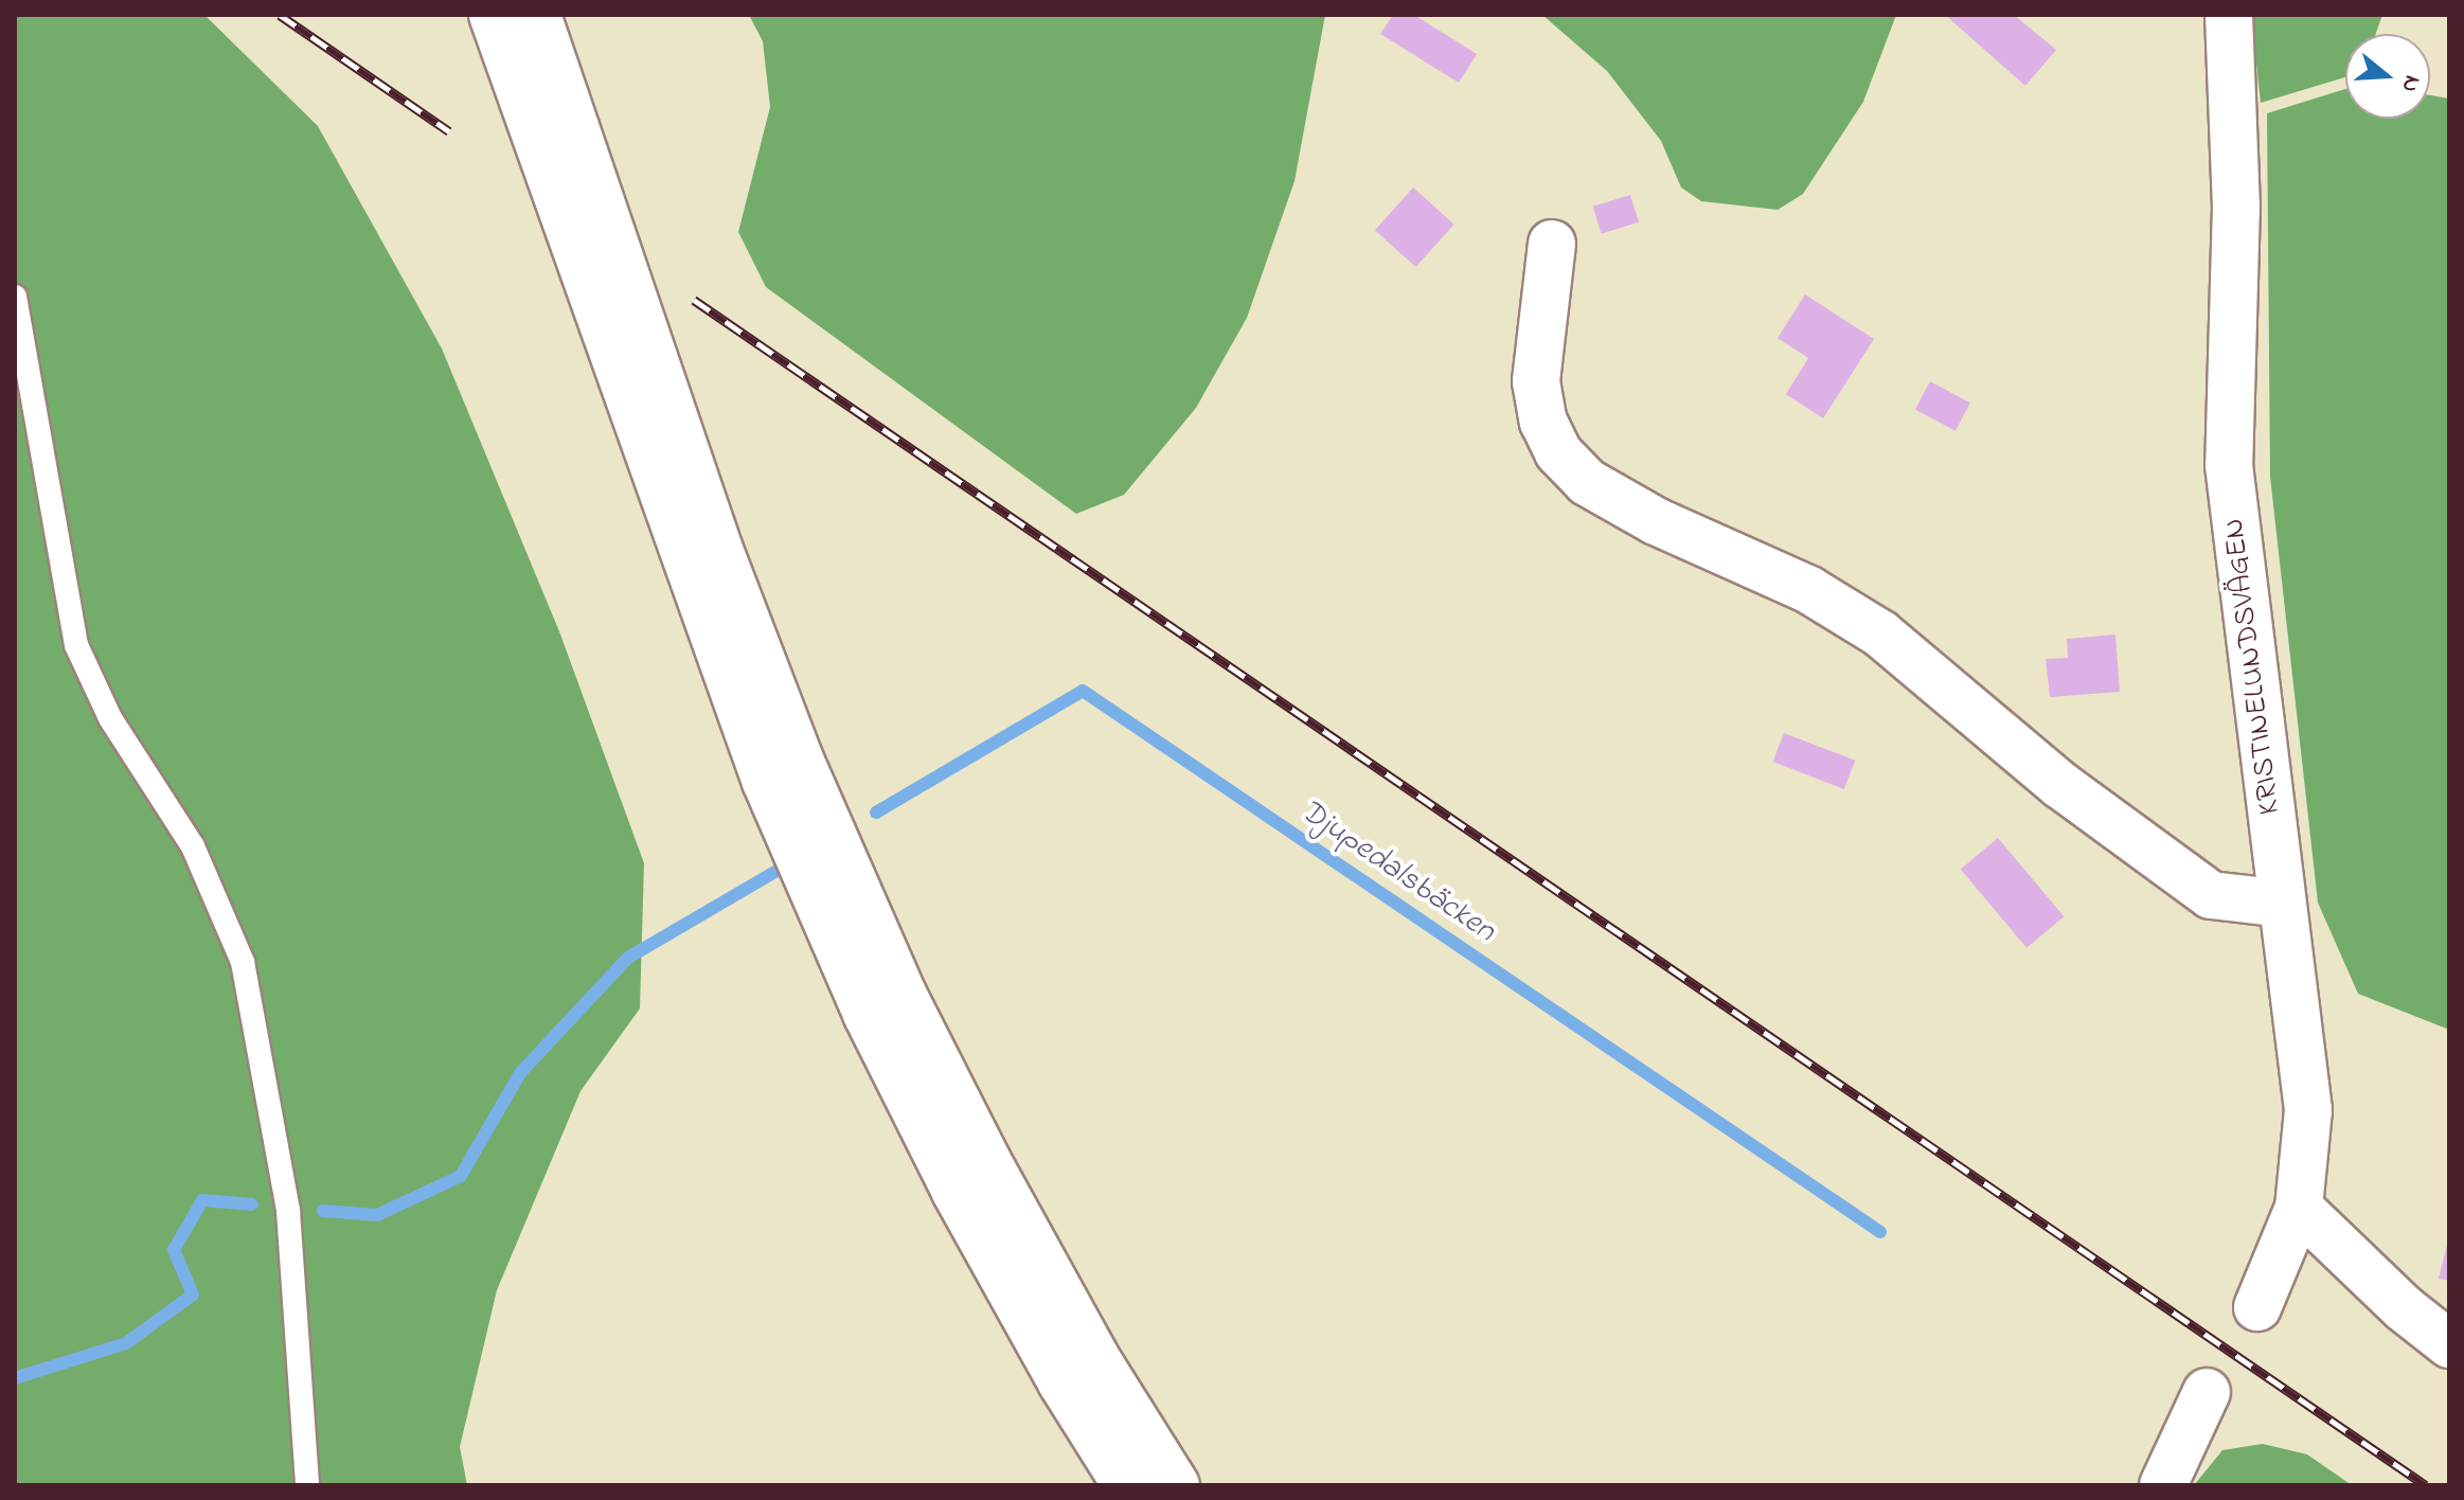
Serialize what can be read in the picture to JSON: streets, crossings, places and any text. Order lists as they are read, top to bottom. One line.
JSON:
{"streets":{"main road":["KRISTINELUNDSVÄGEN"]},"water":["Djupedalsbäcken"],"north":"right"}
